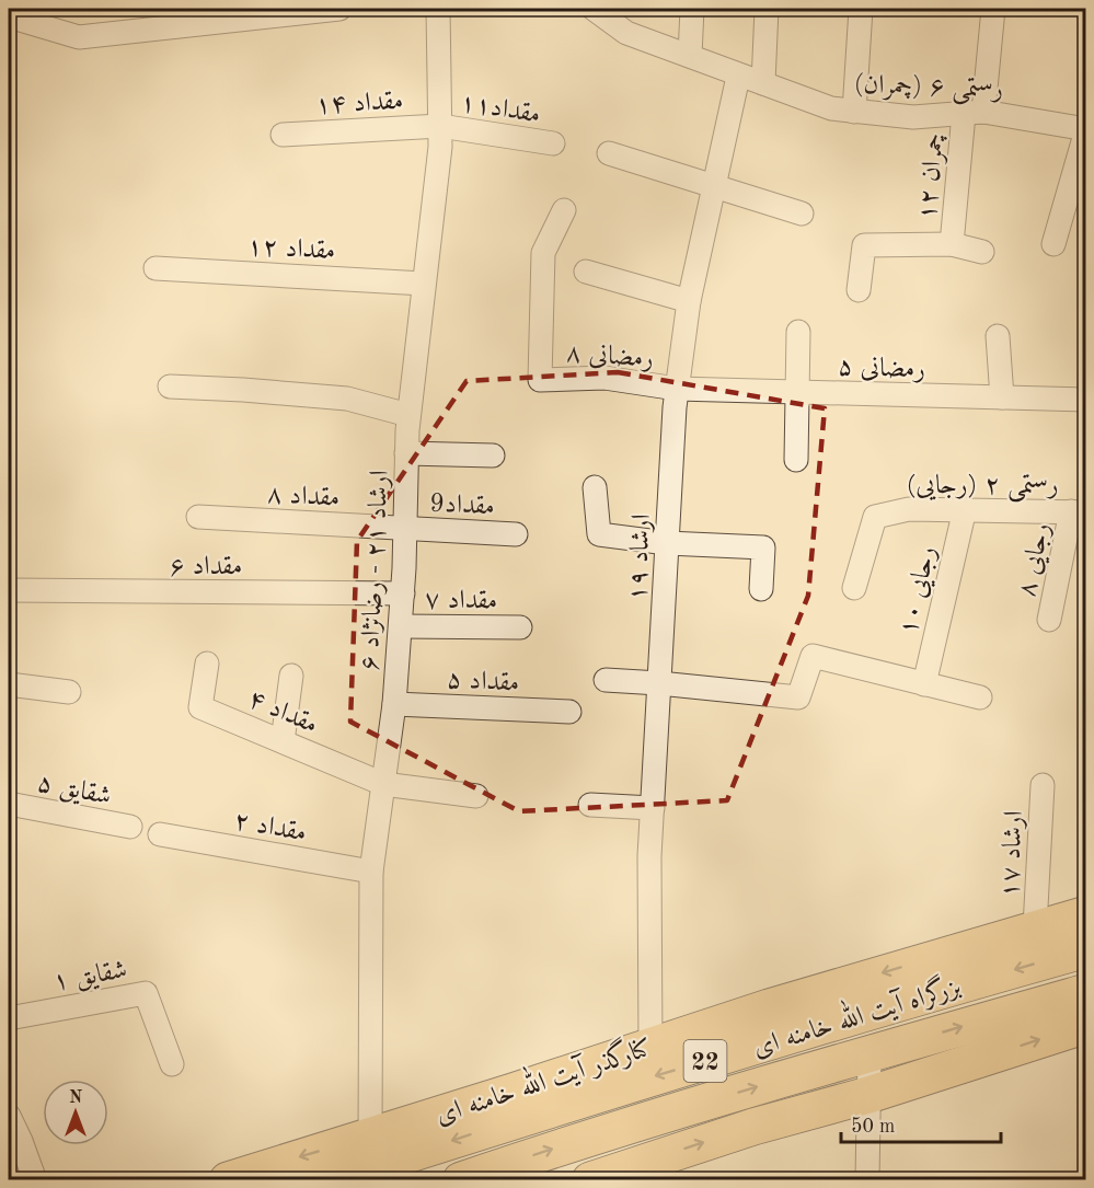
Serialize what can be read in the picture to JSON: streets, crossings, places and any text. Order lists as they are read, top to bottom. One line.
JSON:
{"streets":{"highway":["بزرگراه آیت الله خامنه ای","22","کنارگذر آیت الله خامنه ای"],"street":["رستمی ۶ (چمران)","مقداد ۱۴","مقداد۱۱","چمران ۱۲","مقداد ۱۲","رمضانی ۸","رمضانی ۵","رستمی ۲ (رجایی)","مقداد ۸","مقداد9","ارشاد ۱۹","رجایی ۸","مقداد ۶","ارشاد ۲۱ - رضانژاد ۶","رجایی ۱۰","مقداد ۷","مقداد ۵","مقداد ۴","شقایق ۵","مقداد ۲","ارشاد ۱۷","شقایق ۱"]},"crossings":[["رستمی ۶ (چمران)","چمران ۱۲"],["رستمی ۶ (چمران)","ارشاد ۱۹"],["مقداد ۱۴","مقداد۱۱"],["مقداد ۱۴","ارشاد ۲۱ - رضانژاد ۶"],["مقداد۱۱","ارشاد ۲۱ - رضانژاد ۶"],["مقداد ۱۲","ارشاد ۲۱ - رضانژاد ۶"],["رمضانی ۸","رمضانی ۵"],["رمضانی ۸","ارشاد ۱۹"],["رمضانی ۵","ارشاد ۱۹"],["رستمی ۲ (رجایی)","رجایی ۸"],["رستمی ۲ (رجایی)","رجایی ۱۰"],["مقداد ۸","مقداد9"],["مقداد ۸","ارشاد ۲۱ - رضانژاد ۶"],["مقداد9","ارشاد ۲۱ - رضانژاد ۶"],["ارشاد ۱۹","کنارگذر آیت الله خامنه ای"],["مقداد ۶","ارشاد ۲۱ - رضانژاد ۶"],["ارشاد ۲۱ - رضانژاد ۶","مقداد ۷"],["ارشاد ۲۱ - رضانژاد ۶","مقداد ۵"],["ارشاد ۲۱ - رضانژاد ۶","مقداد ۴"],["ارشاد ۲۱ - رضانژاد ۶","مقداد ۲"],["ارشاد ۲۱ - رضانژاد ۶","بزرگراه آیت الله خامنه ای"],["ارشاد ۲۱ - رضانژاد ۶","کنارگذر آیت الله خامنه ای"],["بزرگراه آیت الله خامنه ای","کنارگذر آیت الله خامنه ای"]],"scale_bar":"50 m","north":"top"}
